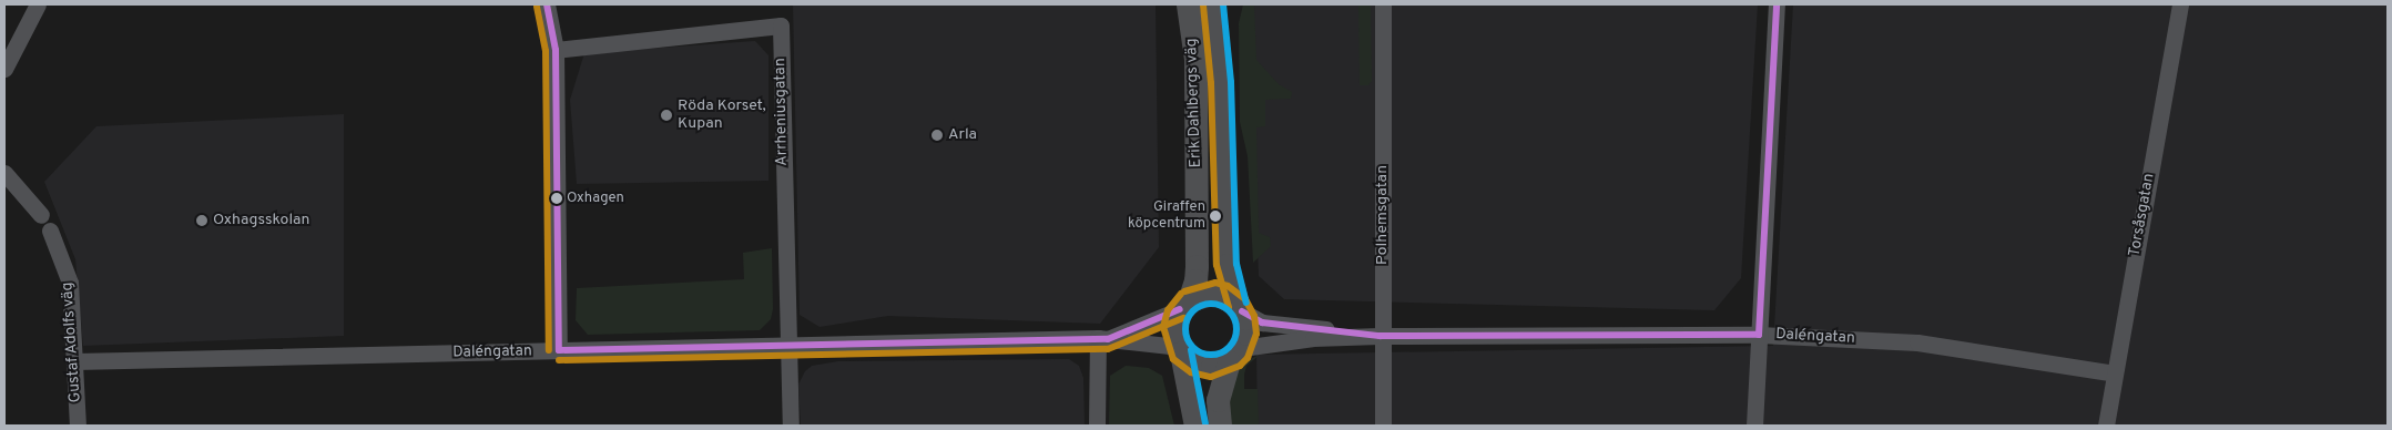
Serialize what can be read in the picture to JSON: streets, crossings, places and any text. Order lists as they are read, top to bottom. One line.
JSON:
{"streets":{"main road":["Erik Dahlbergs väg"],"street":["Arrheniusgatan","Polhemsgatan","Torsåsgatan","Daléngatan","Gustaf Adolfs väg"]},"crossings":[["Erik Dahlbergs väg","Daléngatan"],["Arrheniusgatan","Daléngatan"],["Polhemsgatan","Daléngatan"],["Torsåsgatan","Daléngatan"],["Daléngatan","Gustaf Adolfs väg"]],"places":["Röda Korset, Kupan","Arla","Oxhagen","Giraffen köpcentrum","Oxhagsskolan"]}
